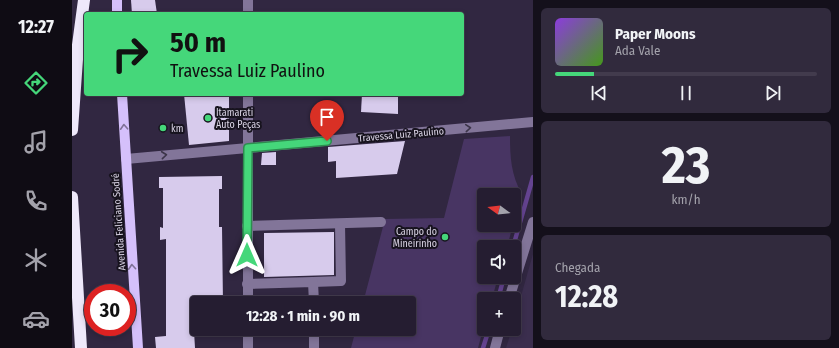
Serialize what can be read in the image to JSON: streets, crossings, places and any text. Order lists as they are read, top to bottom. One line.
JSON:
{"streets":{"main road":["Avenida Feliciano Sodré"],"street":["Travessa Luiz Paulino"]},"crossings":[["Travessa Luiz Paulino","Avenida Feliciano Sodré"]],"one_way":["Avenida Feliciano Sodré"],"places":["Itamarati Auto Peças","km","Campo do Mineirinho"],"north":"left","page":{"tabs":"12:27","turn":["50 m","Travessa Luiz Paulino"],"song":["Paper Moons","Ada Vale"],"tile":[["23","km/h"],["Chegada","12:28"]],"map_buttons":"+","limit":"30","trip":"12:28 · 1 min · 90 m"}}
